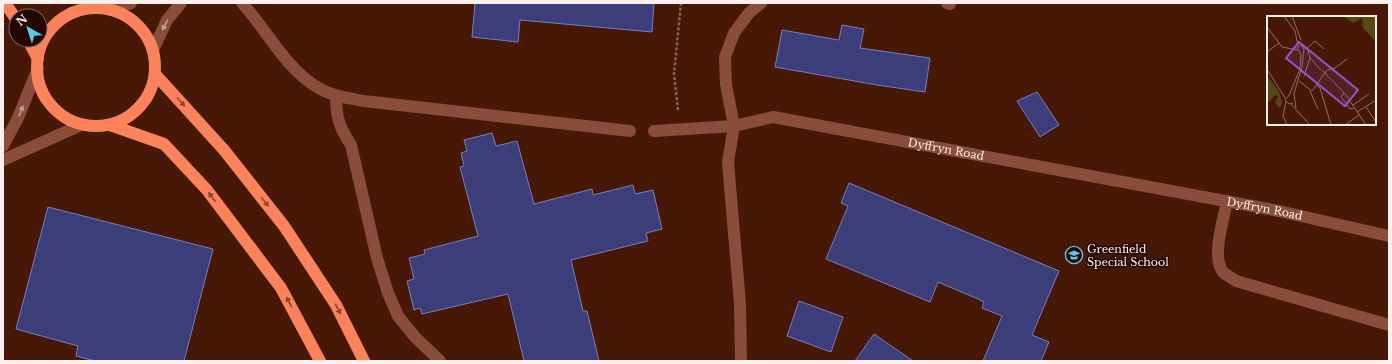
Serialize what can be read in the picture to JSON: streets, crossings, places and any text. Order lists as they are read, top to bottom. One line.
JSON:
{"streets":{"street":["Dyffryn Road"]},"places":{"school or university":["Greenfield Special School"]},"north":"top left"}
